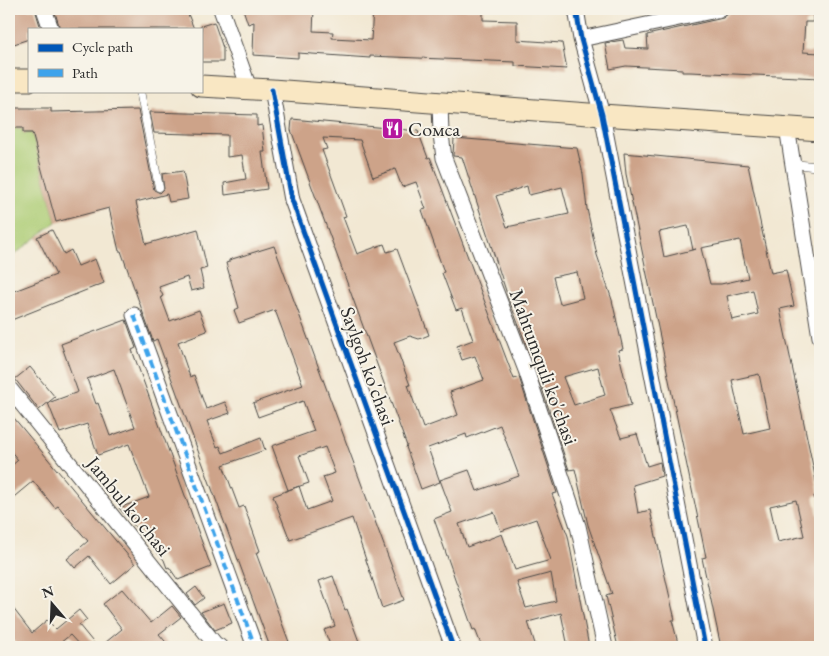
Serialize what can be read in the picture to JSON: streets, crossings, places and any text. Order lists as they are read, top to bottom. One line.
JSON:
{"streets":{"street":["Saylgoh ko'chasi","Mahtumquli ko'chasi","Jambul ko'chasi"]},"places":{"restaurant":["Сомса"]},"legend":["Cycle path","Path"],"north":"top"}
